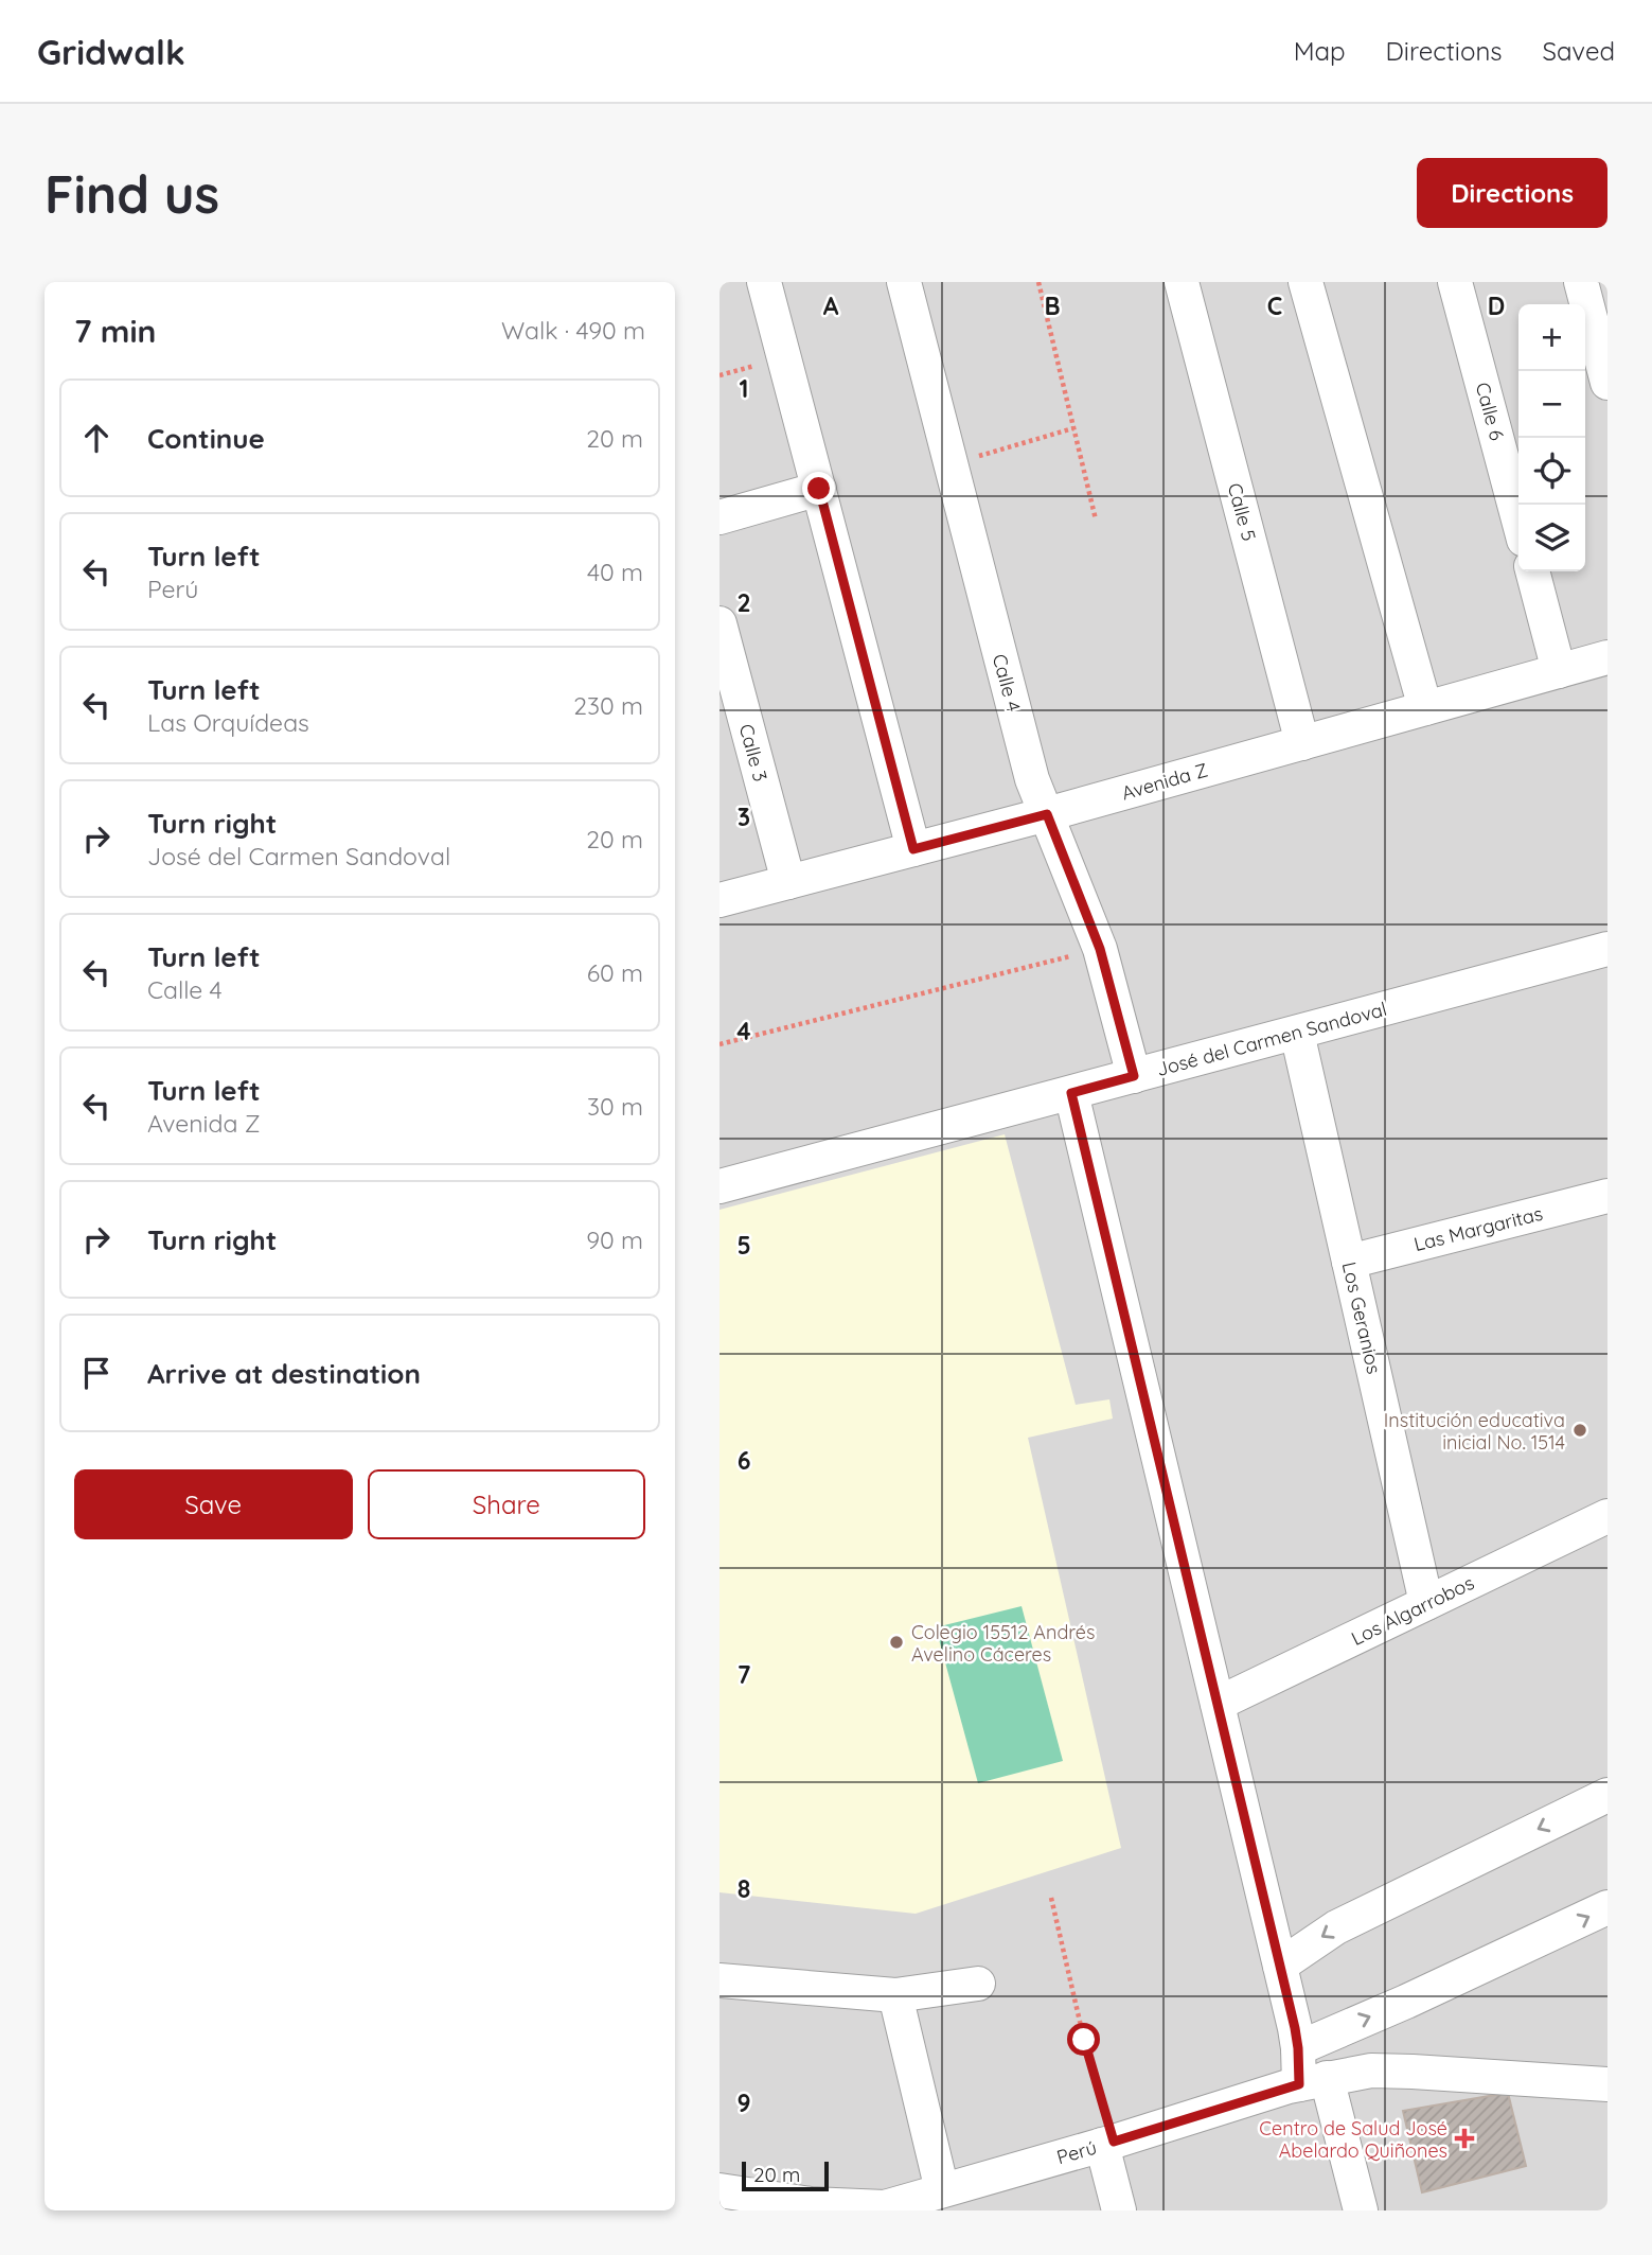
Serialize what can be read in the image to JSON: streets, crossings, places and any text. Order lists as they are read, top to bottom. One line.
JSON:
{"streets":{"street":["Calle 6","Calle 5","Calle 4","Calle 3","Avenida Z","José del Carmen Sandoval","Las Margaritas","Los Geranios","Los Algarrobos","Perú"]},"crossings":[["Calle 5","Avenida Z"],["Calle 4","Avenida Z"],["Calle 4","José del Carmen Sandoval"],["Calle 3","Avenida Z"],["José del Carmen Sandoval","Los Geranios"],["Las Margaritas","Los Geranios"],["Los Geranios","Los Algarrobos"]],"places":{"other":["Institución educativa inicial No. 1514","Colegio 15512 Andrés Avelino Cáceres"],"health":["Centro de Salud José Abelardo Quiñones"]},"scale_bar":"20 m","page":{"header":"Gridwalk","nav":["Map","Directions","Saved"],"buttons":["Directions",["Save","Share"]],"title":"Find us","heading":["7 min","Walk · 490 m"],"map_buttons":["+","−"],"list":[["Continue","20 m"],["Turn left","Perú","40 m"],["Turn left","Las Orquídeas","230 m"],["Turn right","José del Carmen Sandoval","20 m"],["Turn left","Calle 4","60 m"],["Turn left","Avenida Z","30 m"],["Turn right","90 m"],"Arrive at destination"],"scale":"20 m"},"grid":{"columns":["A","B","C","D"],"rows":["1","2","3","4","5","6","7","8","9"]}}
